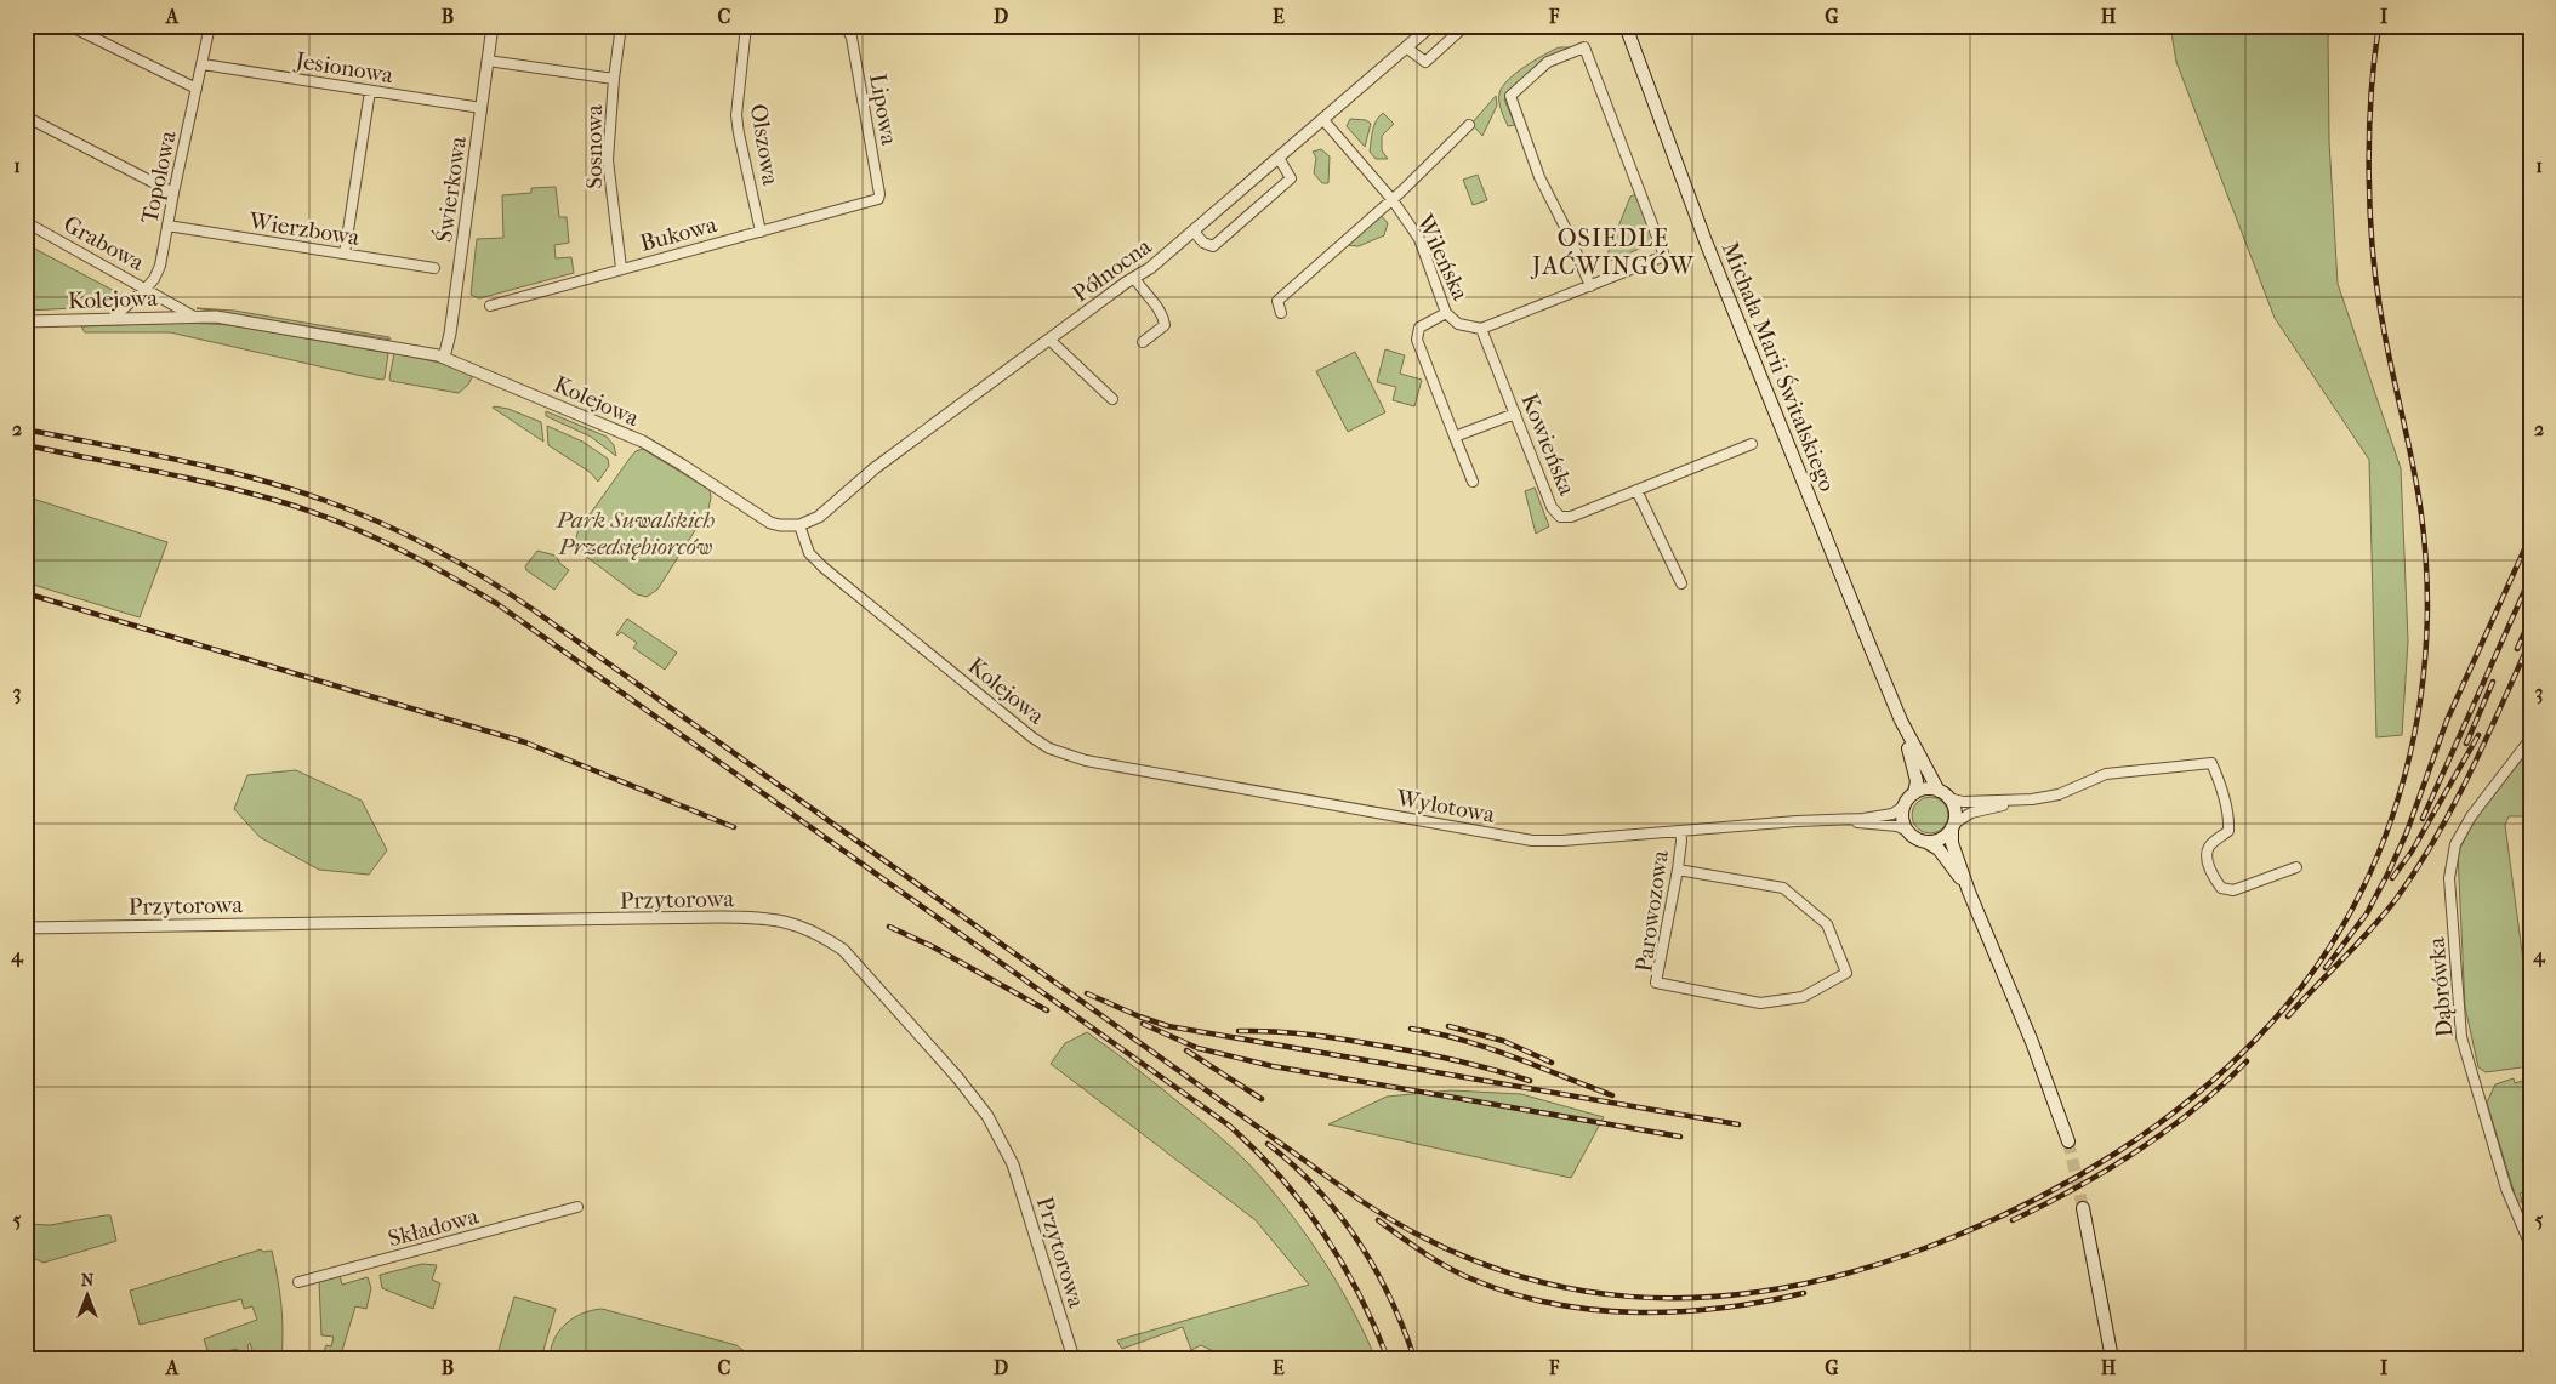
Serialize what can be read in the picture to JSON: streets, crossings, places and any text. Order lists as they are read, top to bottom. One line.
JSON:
{"streets":{"main road":["Michała Marii Świtalskiego"],"street":["Jesionowa","Lipowa","Olszowa","Sosnowa","Topolowa","Świerkowa","Wierzbowa","Bukowa","Grabowa","Wileńska","Północna","Kolejowa","Kowieńska","Wylotowa","Przytorowa","Parowozowa","Dąbrówka","Składowa"]},"crossings":[["Jesionowa","Topolowa"],["Jesionowa","Świerkowa"],["Lipowa","Bukowa"],["Olszowa","Bukowa"],["Sosnowa","Bukowa"],["Topolowa","Wierzbowa"],["Topolowa","Grabowa"],["Topolowa","Kolejowa"],["Świerkowa","Kolejowa"],["Grabowa","Kolejowa"],["Wileńska","Północna"],["Wileńska","Kowieńska"],["Północna","Kolejowa"],["Kolejowa","Wylotowa"],["Michała Marii Świtalskiego","Wylotowa"],["Wylotowa","Parowozowa"]],"districts":["OSIEDLE JAĆWINGÓW"],"parks":["Park Suwalskich Przedsiębiorców"],"north":"top","grid":{"columns":["A","B","C","D","E","F","G","H","I"],"rows":["1","2","3","4","5"]}}
